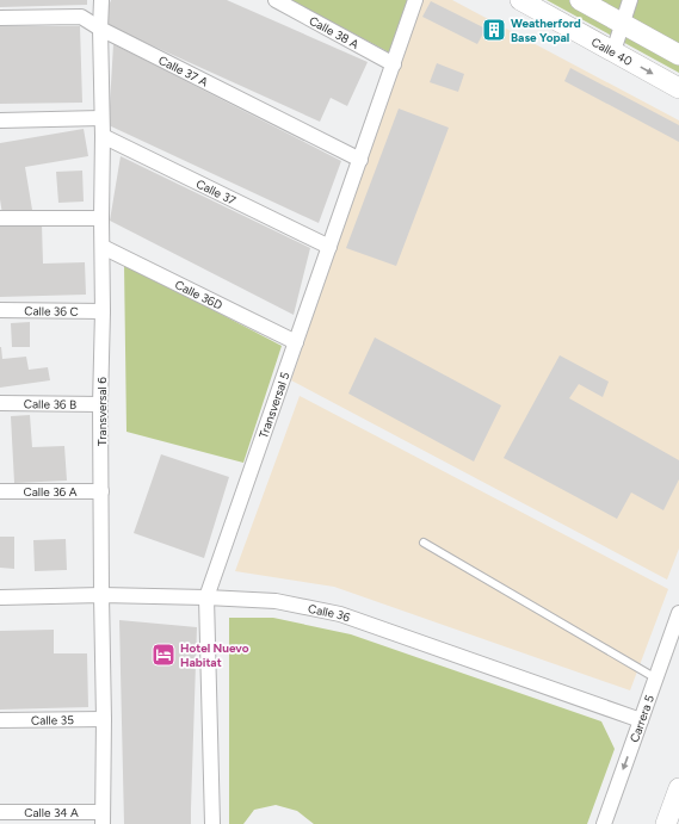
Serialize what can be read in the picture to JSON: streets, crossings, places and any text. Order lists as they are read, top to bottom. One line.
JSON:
{"streets":{"main road":["Calle 40"],"street":["Calle 38 A","Calle 37 A","Calle 37","Calle 36D","Calle 36 C","Calle 36 B","Transversal 5","Transversal 6","Calle 36 A","Calle 36","Carrera 5","Calle 35","Calle 34 A"]},"crossings":[["Calle 38 A","Transversal 5"],["Calle 37 A","Transversal 5"],["Calle 37 A","Transversal 6"],["Calle 37","Transversal 5"],["Calle 37","Transversal 6"],["Calle 36D","Transversal 5"],["Calle 36D","Transversal 6"],["Calle 36 C","Transversal 6"],["Calle 36 B","Transversal 6"],["Transversal 5","Calle 36"],["Transversal 6","Calle 36 A"],["Transversal 6","Calle 36"],["Transversal 6","Calle 35"],["Transversal 6","Calle 34 A"],["Calle 36","Carrera 5"]],"one_way":["Carrera 5"],"places":{"building":["Weatherford Base Yopal"],"hotel":["Hotel Nuevo Habitat"]}}
